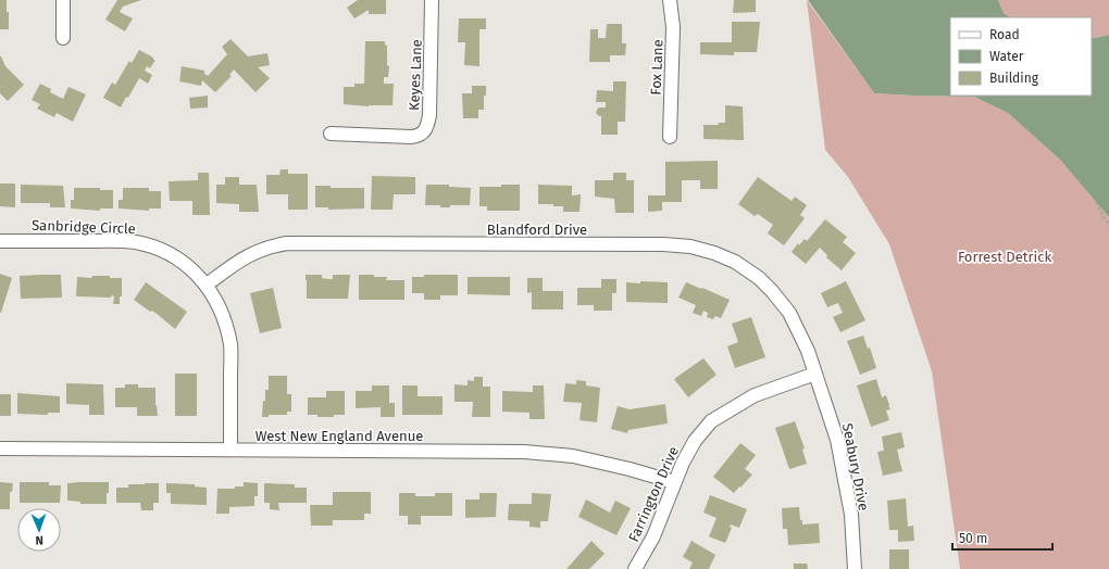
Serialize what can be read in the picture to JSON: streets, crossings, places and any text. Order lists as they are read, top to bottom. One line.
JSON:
{"streets":{"street":["Fox Lane","Keyes Lane","Sanbridge Circle","Blandford Drive","West New England Avenue","Seabury Drive","Farrington Drive"]},"crossings":[["Sanbridge Circle","Blandford Drive"],["Sanbridge Circle","West New England Avenue"],["Blandford Drive","Seabury Drive"],["Blandford Drive","Farrington Drive"],["West New England Avenue","Farrington Drive"],["Seabury Drive","Farrington Drive"]],"parks":["Forrest Detrick"],"legend":["Road","Water","Building"],"scale_bar":"50 m","north":"bottom"}
